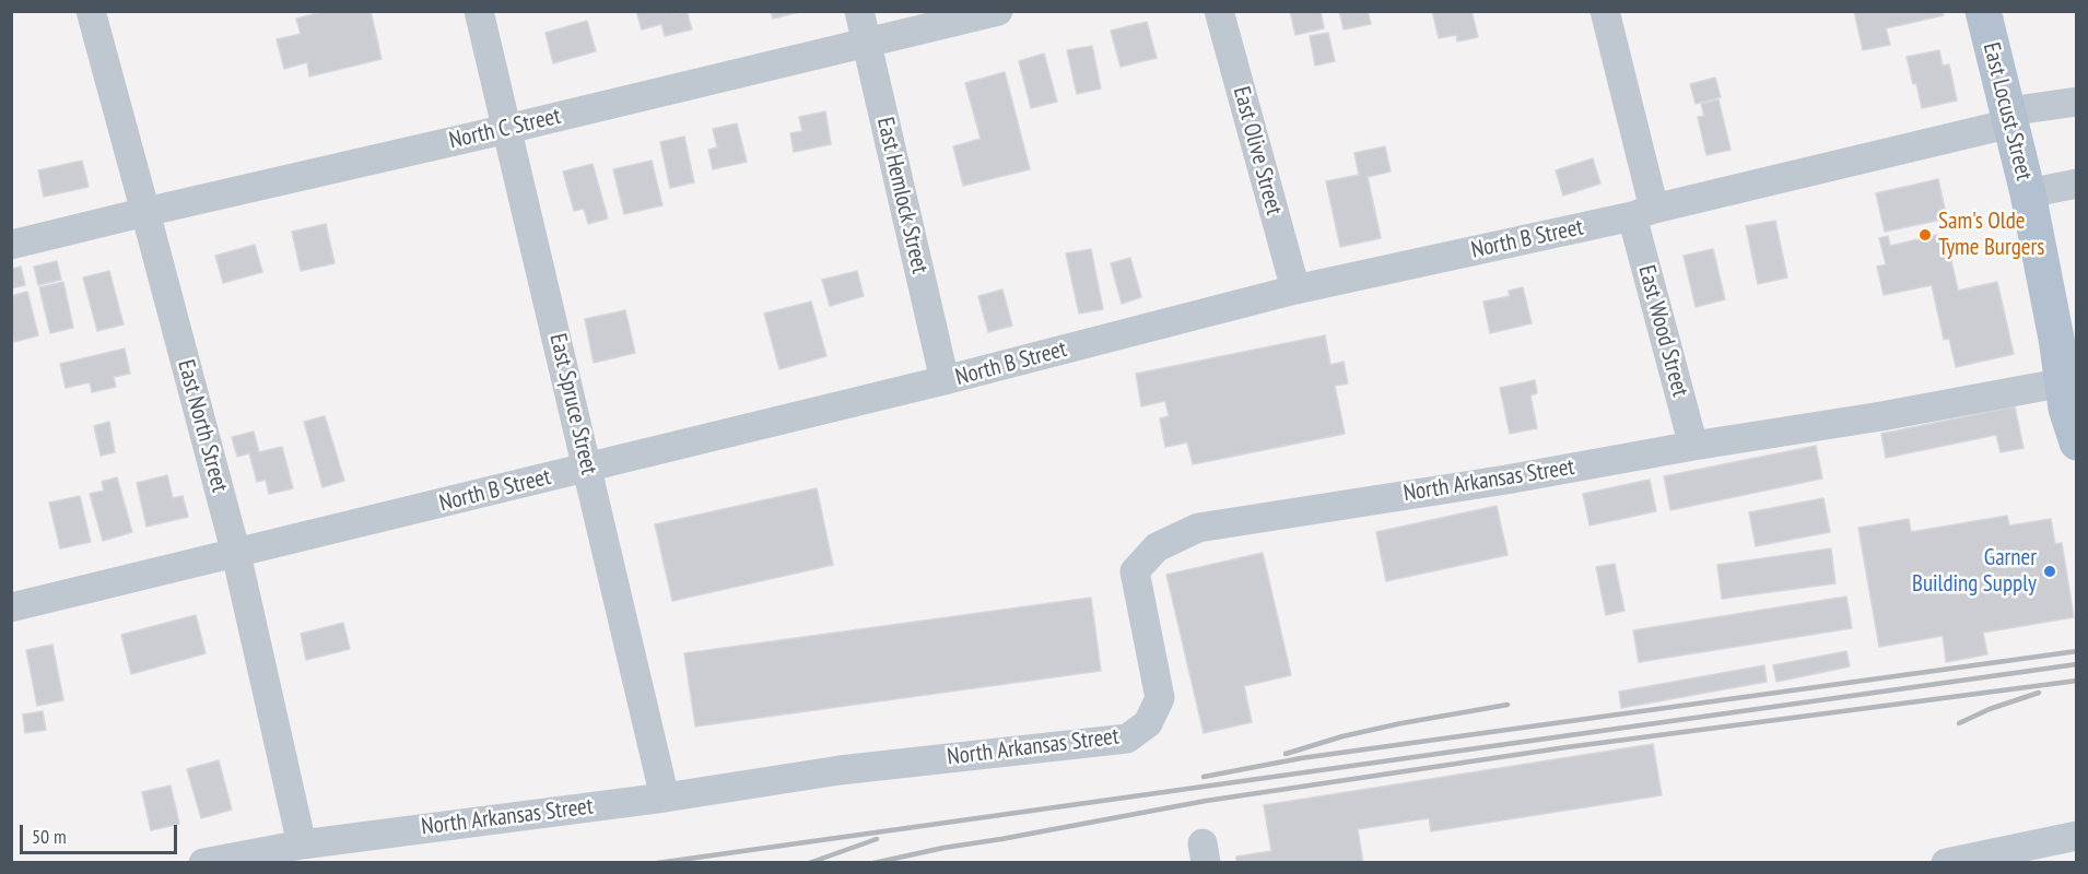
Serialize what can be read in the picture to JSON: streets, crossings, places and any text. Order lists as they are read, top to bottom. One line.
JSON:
{"streets":{"main road":["East Locust Street"],"street":["North C Street","East Olive Street","East Hemlock Street","North B Street","East Wood Street","East Spruce Street","East North Street","North Arkansas Street"]},"crossings":[["East Locust Street","North B Street"],["East Locust Street","North Arkansas Street"],["North C Street","East Hemlock Street"],["North C Street","East Spruce Street"],["North C Street","East North Street"],["East Olive Street","North B Street"],["East Hemlock Street","North B Street"],["North B Street","East Wood Street"],["North B Street","East Spruce Street"],["North B Street","East North Street"],["East Wood Street","North Arkansas Street"],["East Spruce Street","North Arkansas Street"],["East North Street","North Arkansas Street"]],"places":["Sam's Olde Tyme Burgers","Garner Building Supply"],"scale_bar":"50 m"}
